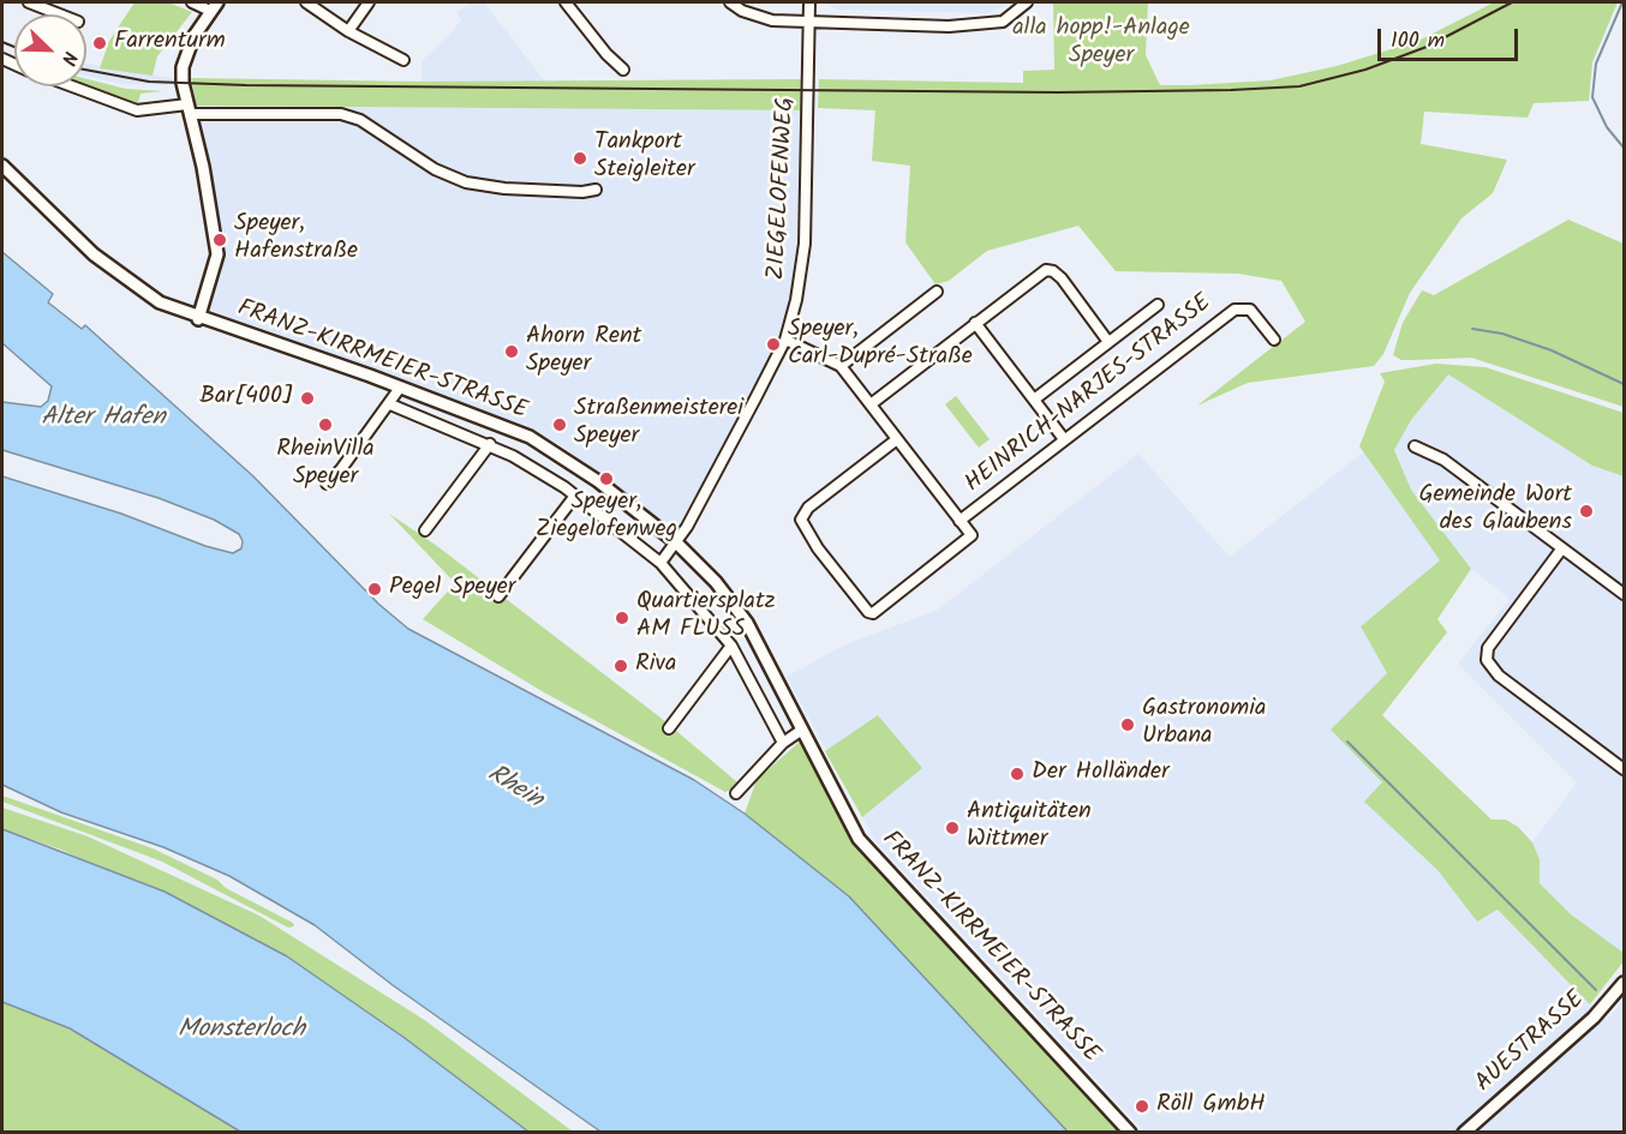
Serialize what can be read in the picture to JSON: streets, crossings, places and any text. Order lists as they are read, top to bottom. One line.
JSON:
{"streets":{"street":["ZIEGELOFENWEG","FRANZ-KIRRMEIER-STRASSE","HEINRICH-NARJES-STRASSE","AUESTRASSE"]},"crossings":[["ZIEGELOFENWEG","FRANZ-KIRRMEIER-STRASSE"]],"water":["Alter Hafen","Rhein","Monsterloch"],"parks":["alla hopp!-Anlage Speyer"],"places":["Farrenturm","Tankport Steigleiter","Speyer, Hafenstraße","Speyer, Carl-Dupré-Straße","Ahorn Rent Speyer","Bar[400]","RheinVilla Speyer","Straßenmeisterei Speyer","Speyer, Ziegelofenweg","Gemeinde Wort des Glaubens","Pegel Speyer","Quartiersplatz AM FLUSS","Riva","Gastronomia Urbana","Der Holländer","Antiquitäten Wittmer","Röll GmbH"],"scale_bar":"100 m","north":"bottom right"}
